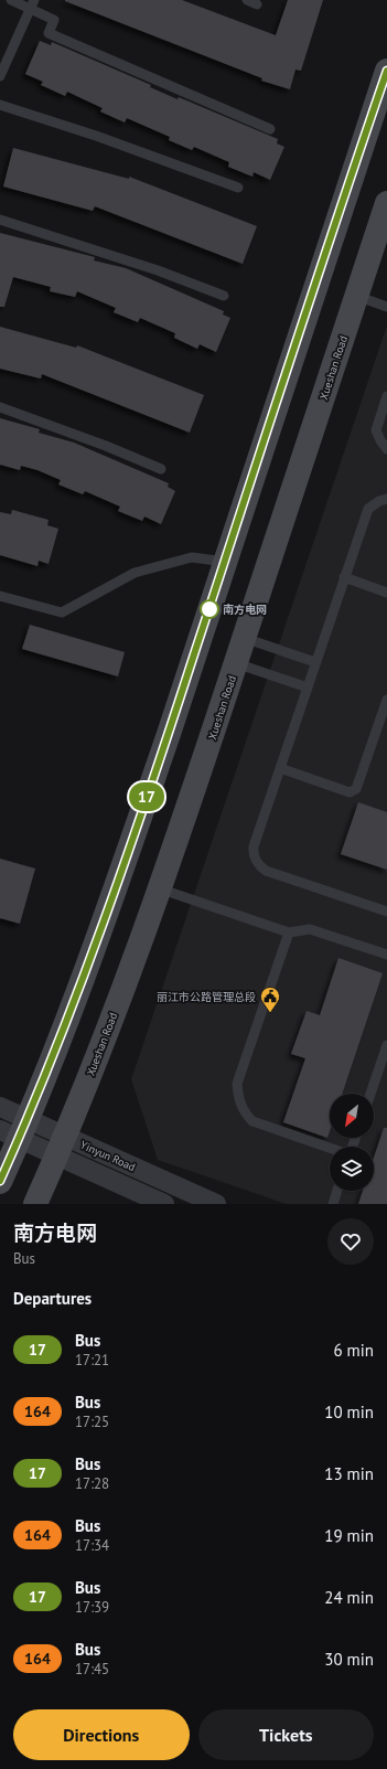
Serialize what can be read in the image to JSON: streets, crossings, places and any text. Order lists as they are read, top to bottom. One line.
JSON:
{"streets":{"main road":["Xueshan Road"],"street":["Yinyun Road"]},"crossings":[["Xueshan Road","Yinyun Road"]],"places":{"other":["南方电网"],"public building":["丽江市公路管理总段"]},"lines":["bus line 17"],"north":"bottom left","page":{"on_map":"17","heading":[["南方电网","Bus"],"Departures"],"list":[{"mark":"17","name":"Bus","note":"17:21","value":"6 min"},{"mark":"164","name":"Bus","note":"17:25","value":"10 min"},{"mark":"17","name":"Bus","note":"17:28","value":"13 min"},{"mark":"164","name":"Bus","note":"17:34","value":"19 min"},{"mark":"17","name":"Bus","note":"17:39","value":"24 min"},{"mark":"164","name":"Bus","note":"17:45","value":"30 min"}],"buttons":["Directions","Tickets"]}}
